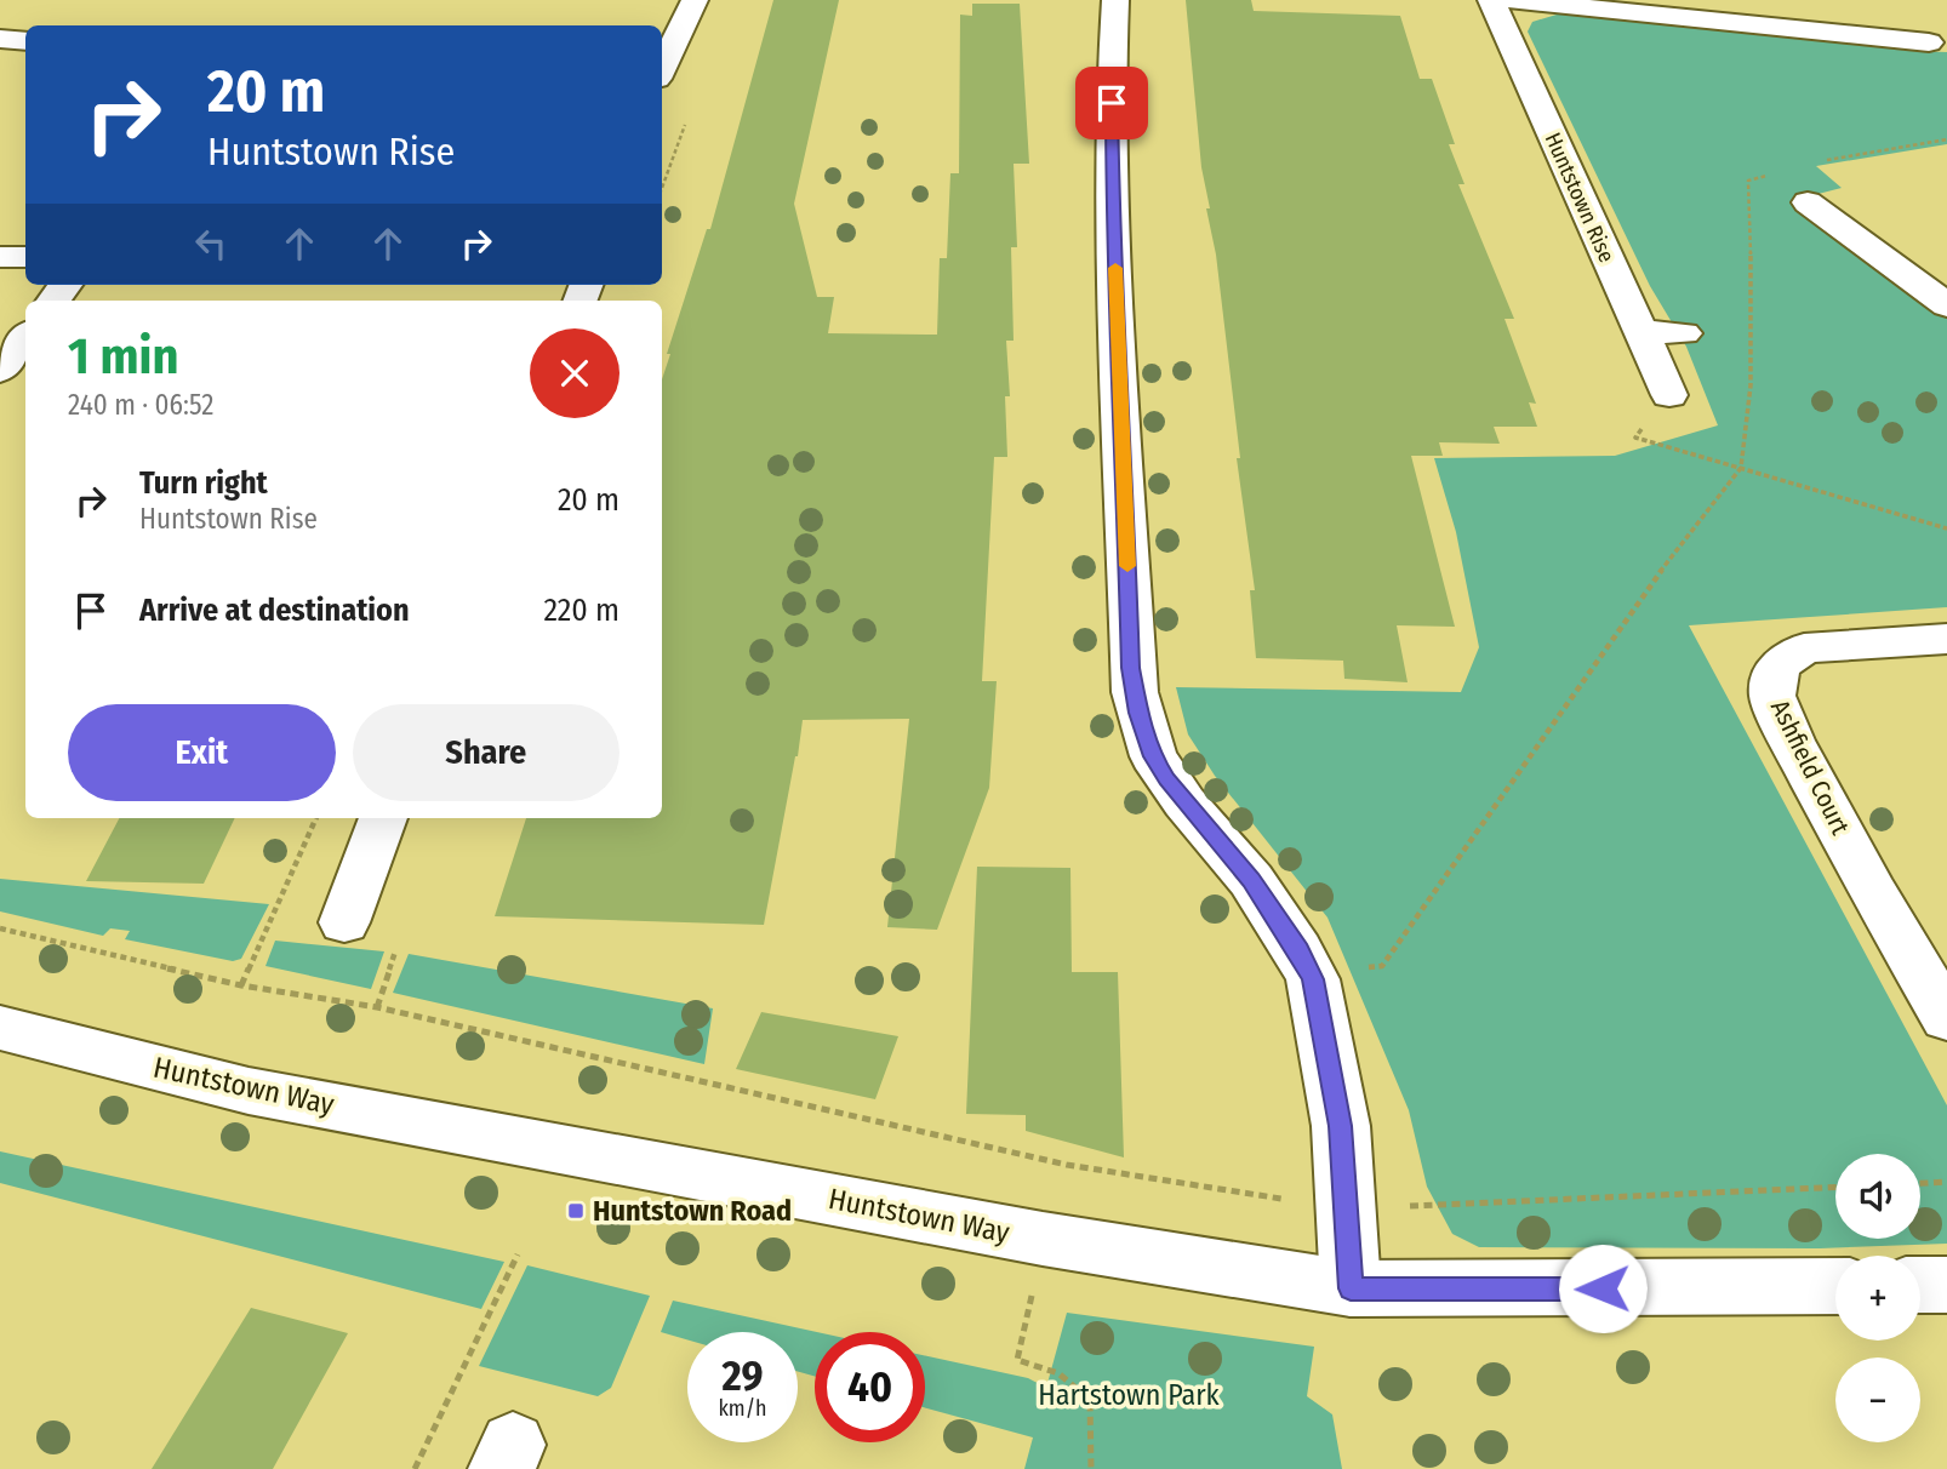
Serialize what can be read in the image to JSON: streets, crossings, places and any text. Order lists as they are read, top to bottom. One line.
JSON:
{"streets":{"street":["Huntstown Rise","Ashfield Court","Huntstown Way"]},"parks":["Hartstown Park"],"places":{"transit":["Huntstown Road"]},"page":{"turn":["20 m","Huntstown Rise"],"heading":["1 min","240 m · 06:52"],"list":[{"name":"Turn right","note":"Huntstown Rise","value":"20 m"},{"name":"Arrive at destination","value":"220 m"}],"buttons":["Exit","Share"],"map_buttons":["+","−"],"speed":"29 km/h","limit":"40"}}
